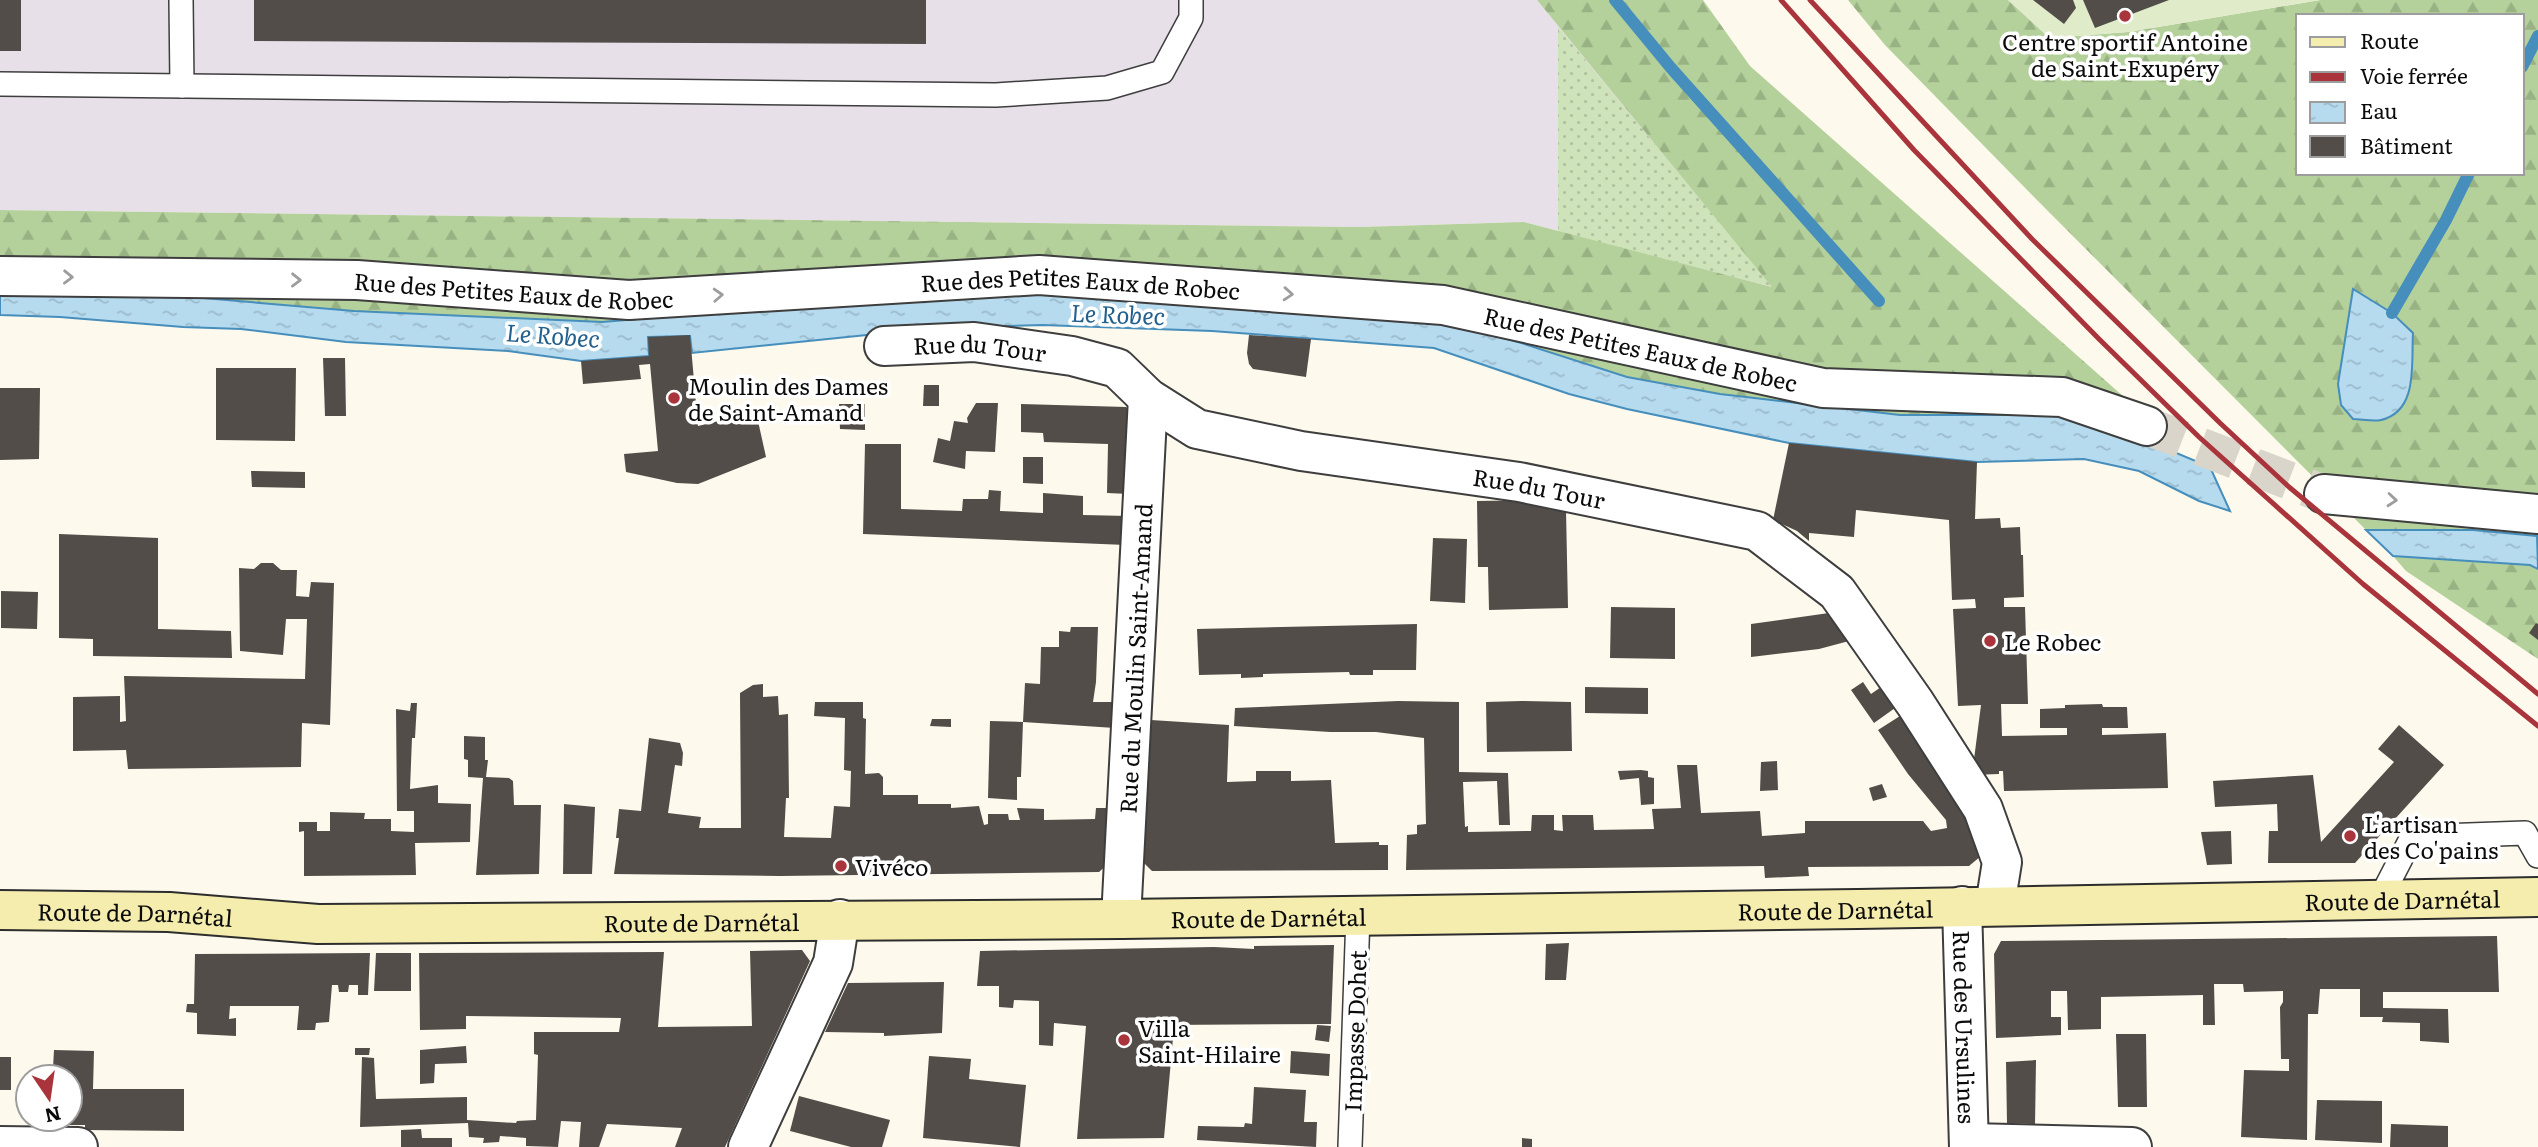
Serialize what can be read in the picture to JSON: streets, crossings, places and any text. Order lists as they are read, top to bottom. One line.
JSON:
{"streets":{"street":["Rue des Petites Eaux de Robec","Rue du Tour","Rue du Moulin Saint-Amand","Route de Darnétal","Rue des Ursulines"],"lane":["Impasse Dohet"]},"crossings":[["Rue du Tour","Rue du Moulin Saint-Amand"],["Rue du Tour","Route de Darnétal"],["Rue du Tour","Rue des Ursulines"],["Rue du Moulin Saint-Amand","Route de Darnétal"],["Route de Darnétal","Rue des Ursulines"],["Route de Darnétal","Impasse Dohet"]],"one_way":["Rue des Petites Eaux de Robec"],"water":["Le Robec"],"places":["Centre sportif Antoine de Saint-Exupéry","Moulin des Dames de Saint-Amand","Le Robec","L'artisan des Co'pains","Vivéco","Villa Saint-Hilaire"],"legend":["Route","Voie ferrée","Eau","Bâtiment"],"north":"bottom"}
